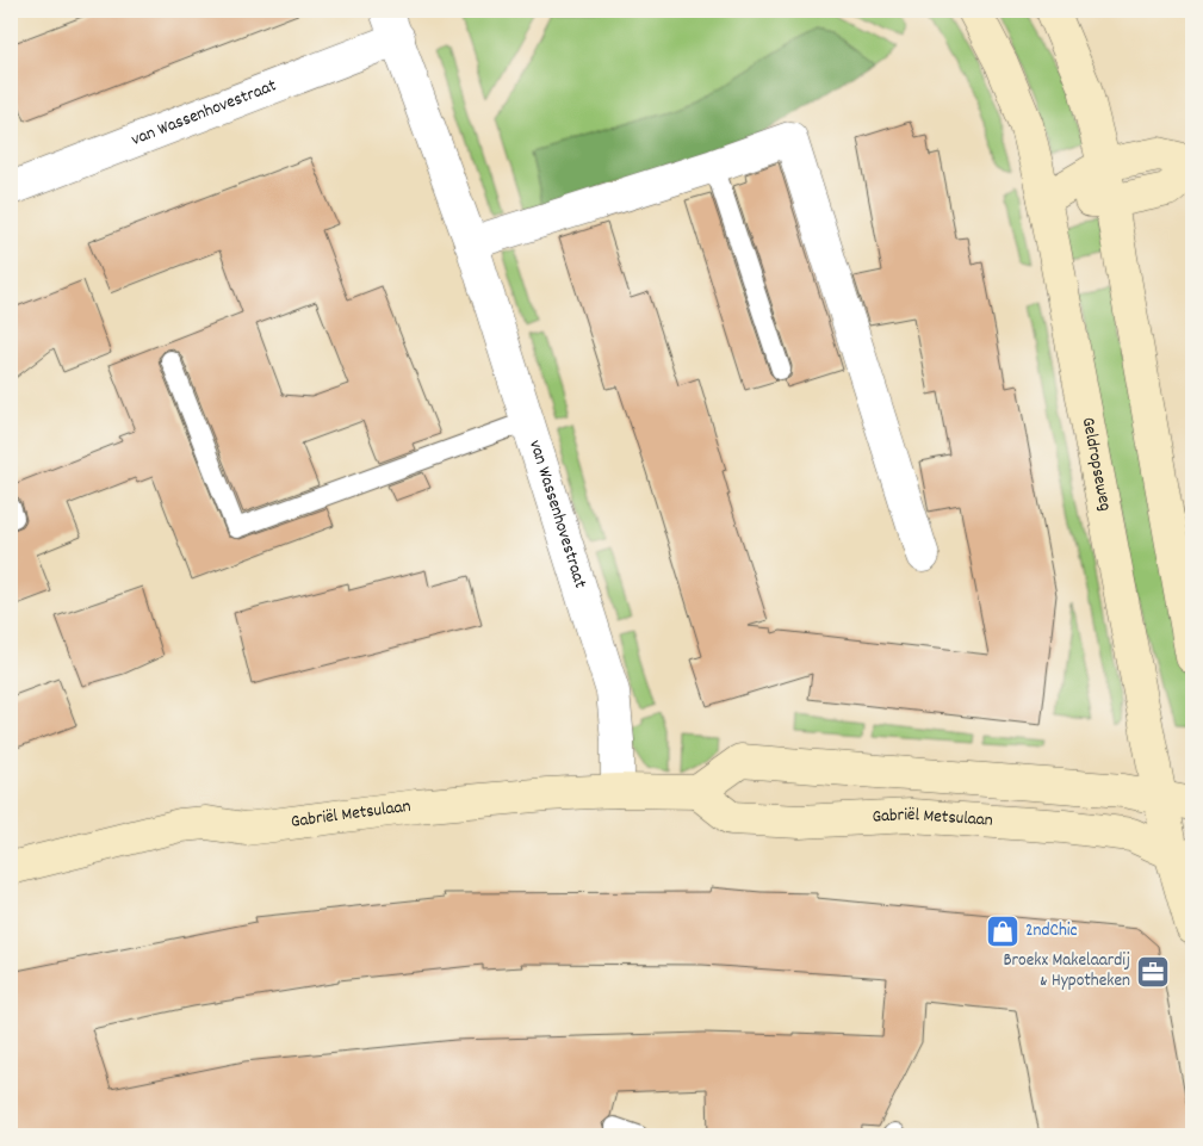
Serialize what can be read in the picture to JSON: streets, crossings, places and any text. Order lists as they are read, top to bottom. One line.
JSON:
{"streets":{"street":["van Wassenhovestraat","Geldropseweg","Gabriël Metsulaan"]},"crossings":[["van Wassenhovestraat","Gabriël Metsulaan"],["Geldropseweg","Gabriël Metsulaan"]],"places":{"shop":["2ndChic"],"office":["Broekx Makelaardij & Hypotheken"]}}
